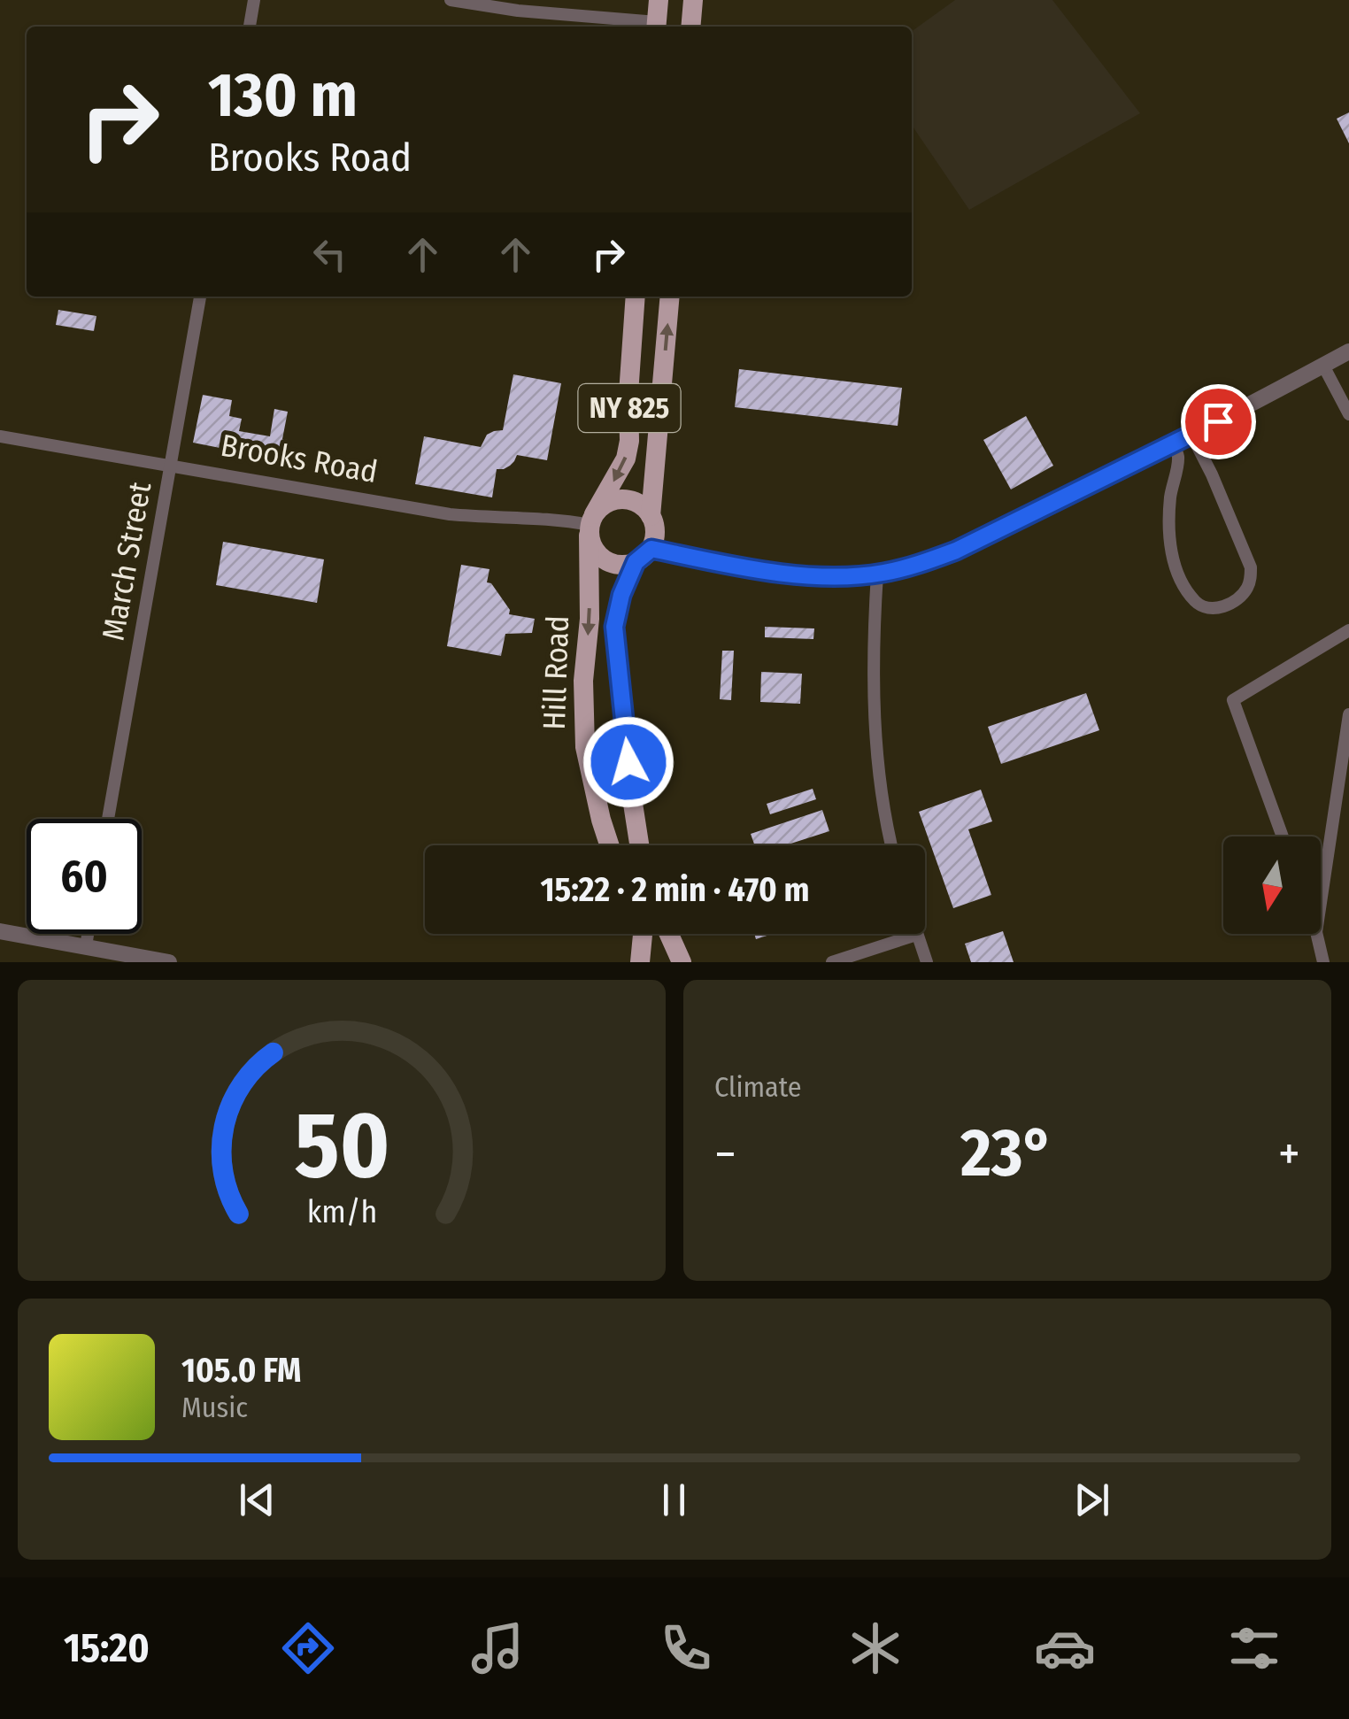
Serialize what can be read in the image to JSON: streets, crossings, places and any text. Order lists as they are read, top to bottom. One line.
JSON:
{"streets":{"main road":["NY 825","Hill Road"],"street":["Brooks Road","March Street"]},"crossings":[["NY 825","Brooks Road"],["NY 825","Hill Road"],["Brooks Road","March Street"],["Brooks Road","Hill Road"]],"north":"bottom","page":{"turn":["130 m","Brooks Road"],"limit":"60","trip":"15:22 · 2 min · 470 m","tile":"Climate","heat":["−","23°","+"],"song":["105.0 FM","Music"],"tabs":"15:20","gauge":["50","km/h"]}}
